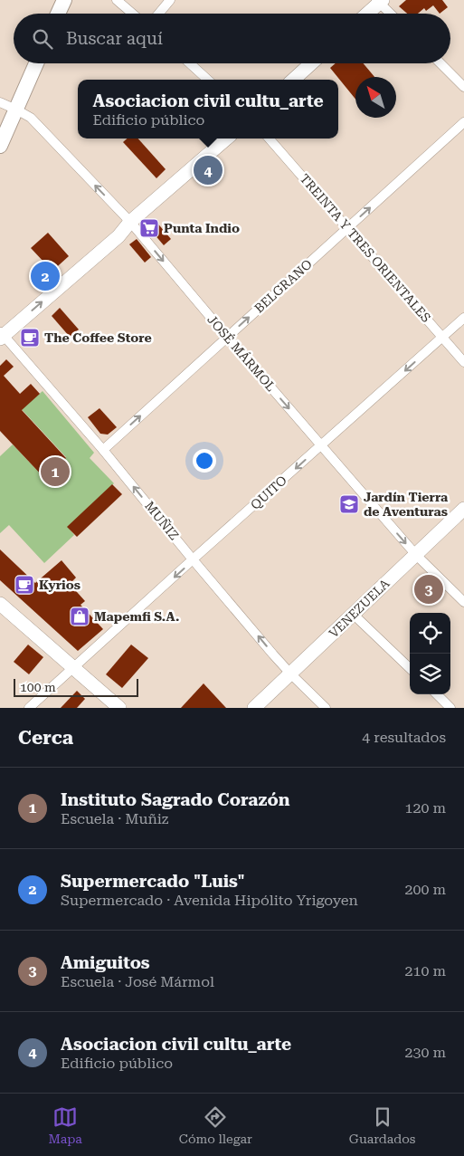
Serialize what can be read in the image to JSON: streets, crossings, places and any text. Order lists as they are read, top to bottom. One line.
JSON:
{"streets":{"main road":["VENEZUELA"],"street":["TREINTA Y TRES ORIENTALES","BELGRANO","JOSÉ MÁRMOL","QUITO","MUÑIZ"]},"crossings":[["TREINTA Y TRES ORIENTALES","BELGRANO"],["TREINTA Y TRES ORIENTALES","QUITO"],["BELGRANO","JOSÉ MÁRMOL"],["BELGRANO","MUÑIZ"],["JOSÉ MÁRMOL","QUITO"],["JOSÉ MÁRMOL","VENEZUELA"],["QUITO","MUÑIZ"],["MUÑIZ","VENEZUELA"]],"one_way":["BELGRANO","QUITO","MUÑIZ"],"places":{"supermarket":["Punta Indio"],"cafe":["The Coffee Store","Kyrios"],"school or university":["Jardín Tierra de Aventuras"],"shop":["Mapemfi S.A."]},"scale_bar":"100 m","north":"top left","page":{"search":"Buscar aquí","popup":["Asociacion civil cultu_arte","Edificio público"],"pins":["4","2","1","3"],"scale":"100 m","heading":["Cerca","4 resultados"],"list":[{"mark":"1","name":"Instituto Sagrado Corazón","note":"Escuela · Muñiz","value":"120 m"},{"mark":"2","name":"Supermercado \"Luis\"","note":"Supermercado · Avenida Hipólito Yrigoyen","value":"200 m"},{"mark":"3","name":"Amiguitos","note":"Escuela · José Mármol","value":"210 m"},{"mark":"4","name":"Asociacion civil cultu_arte","note":"Edificio público","value":"230 m"}],"nav":["Mapa","Cómo llegar","Guardados"]}}
